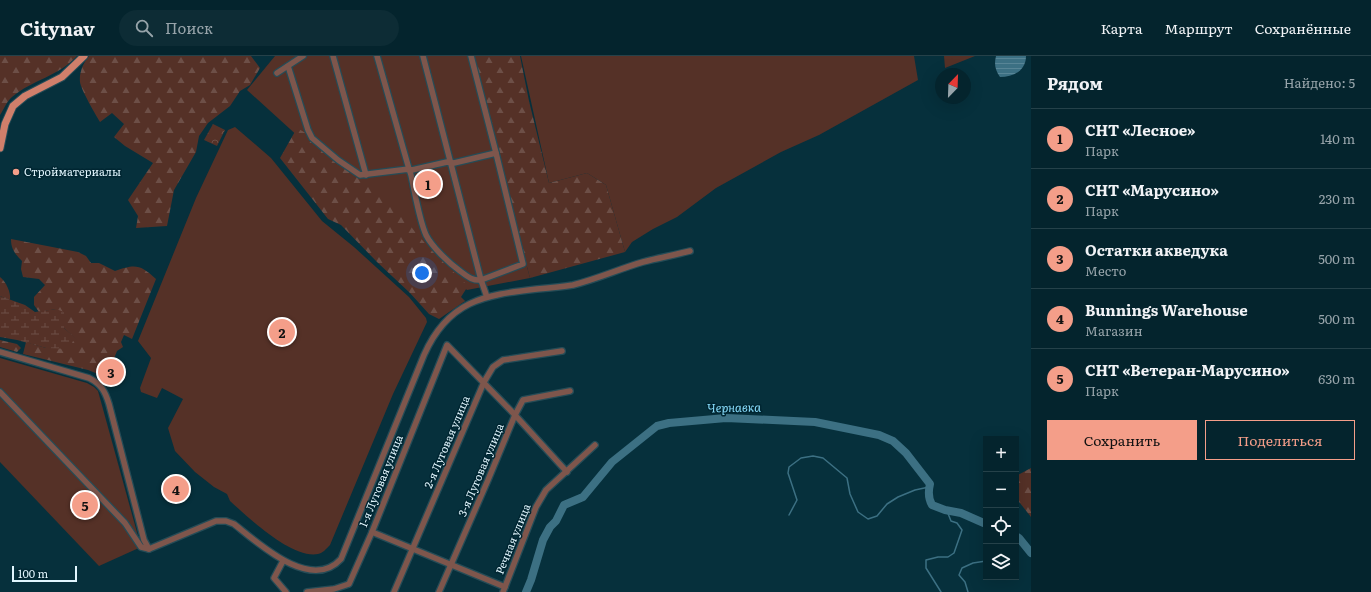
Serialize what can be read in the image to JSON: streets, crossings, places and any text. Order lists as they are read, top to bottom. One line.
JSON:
{"streets":{"street":["2-я Луговая улица","3-я Луговая улица","1-я Луговая улица","Речная улица"]},"crossings":[["2-я Луговая улица","1-я Луговая улица"]],"water":["Чернавка"],"places":["Стройматериалы"],"scale_bar":"100 m","north":"top right","page":{"header":"Citynav","search":"Поиск","nav":["Карта","Маршрут","Сохранённые"],"heading":["Рядом","Найдено: 5"],"list":[{"mark":"1","name":"СНТ «Лесное»","note":"Парк","value":"140 m"},{"mark":"2","name":"СНТ «Марусино»","note":"Парк","value":"230 m"},{"mark":"3","name":"Остатки акведука","note":"Место","value":"500 m"},{"mark":"4","name":"Bunnings Warehouse","note":"Магазин","value":"500 m"},{"mark":"5","name":"СНТ «Ветеран-Марусино»","note":"Парк","value":"630 m"}],"pins":["1","2","3","4","5"],"buttons":["Сохранить","Поделиться"],"map_buttons":["+","−"],"scale":"100 m"}}
